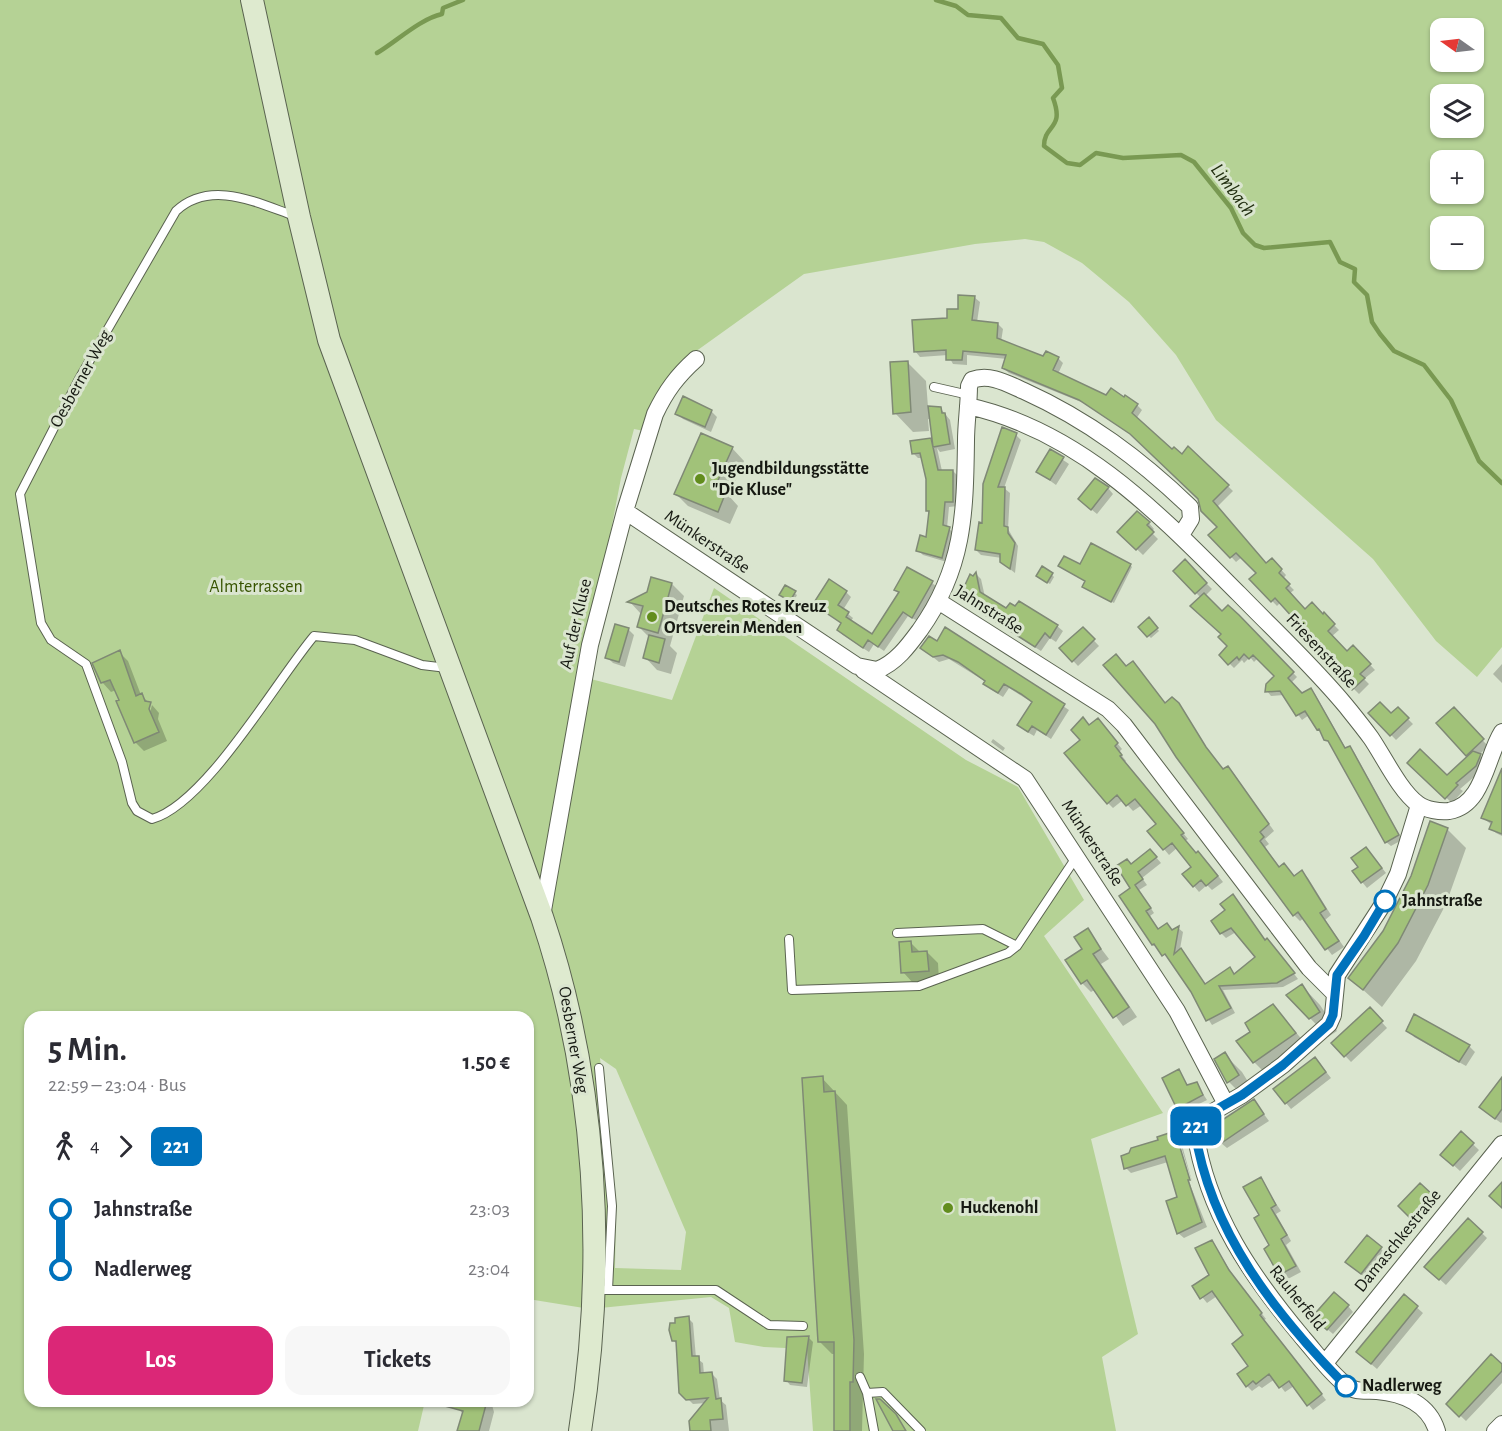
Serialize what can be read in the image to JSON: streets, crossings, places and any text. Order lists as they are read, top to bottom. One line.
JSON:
{"streets":{"street":["Oesberner Weg","Münkerstraße","Jahnstraße","Auf der Kluse","Friesenstraße","Damaschkestraße","Rauherfeld"]},"crossings":[["Oesberner Weg","Auf der Kluse"],["Münkerstraße","Auf der Kluse"],["Münkerstraße","Rauherfeld"],["Damaschkestraße","Rauherfeld"]],"water":["Limbach"],"parks":["Almterrassen"],"places":["Jugendbildungsstätte \"Die Kluse\"","Deutsches Rotes Kreuz Ortsverein Menden","Jahnstraße","Huckenohl","Nadlerweg"],"lines":["bus line 221"],"north":"left","page":{"on_map":"221","map_buttons":["+","−"],"heading":["5 Min.","22:59 – 23:04 · Bus","1.50 €"],"legs":["4","221"],"list":[{"name":"Jahnstraße","value":"23:03"},{"name":"Nadlerweg","value":"23:04"}],"buttons":["Los","Tickets"]}}
